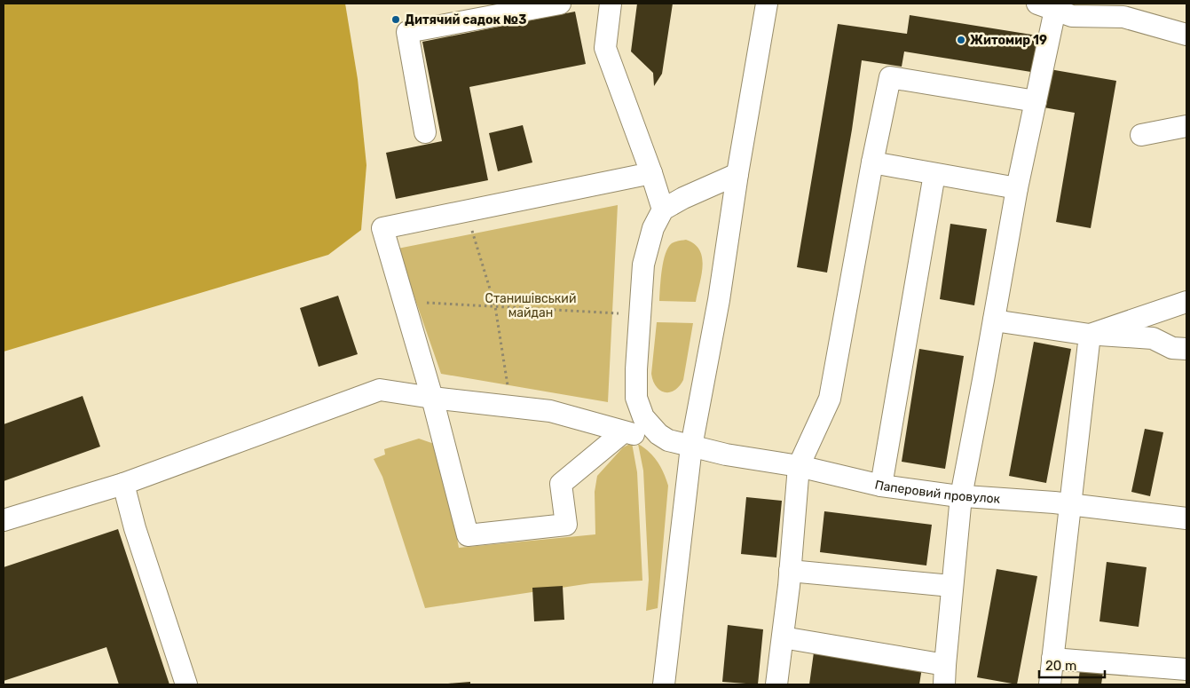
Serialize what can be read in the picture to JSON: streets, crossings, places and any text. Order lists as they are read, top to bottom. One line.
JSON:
{"streets":{"street":["Паперовий провулок"]},"parks":["Станишівський майдан"],"places":["Дитячий садок №3","Житомир 19"],"scale_bar":"20 m"}
